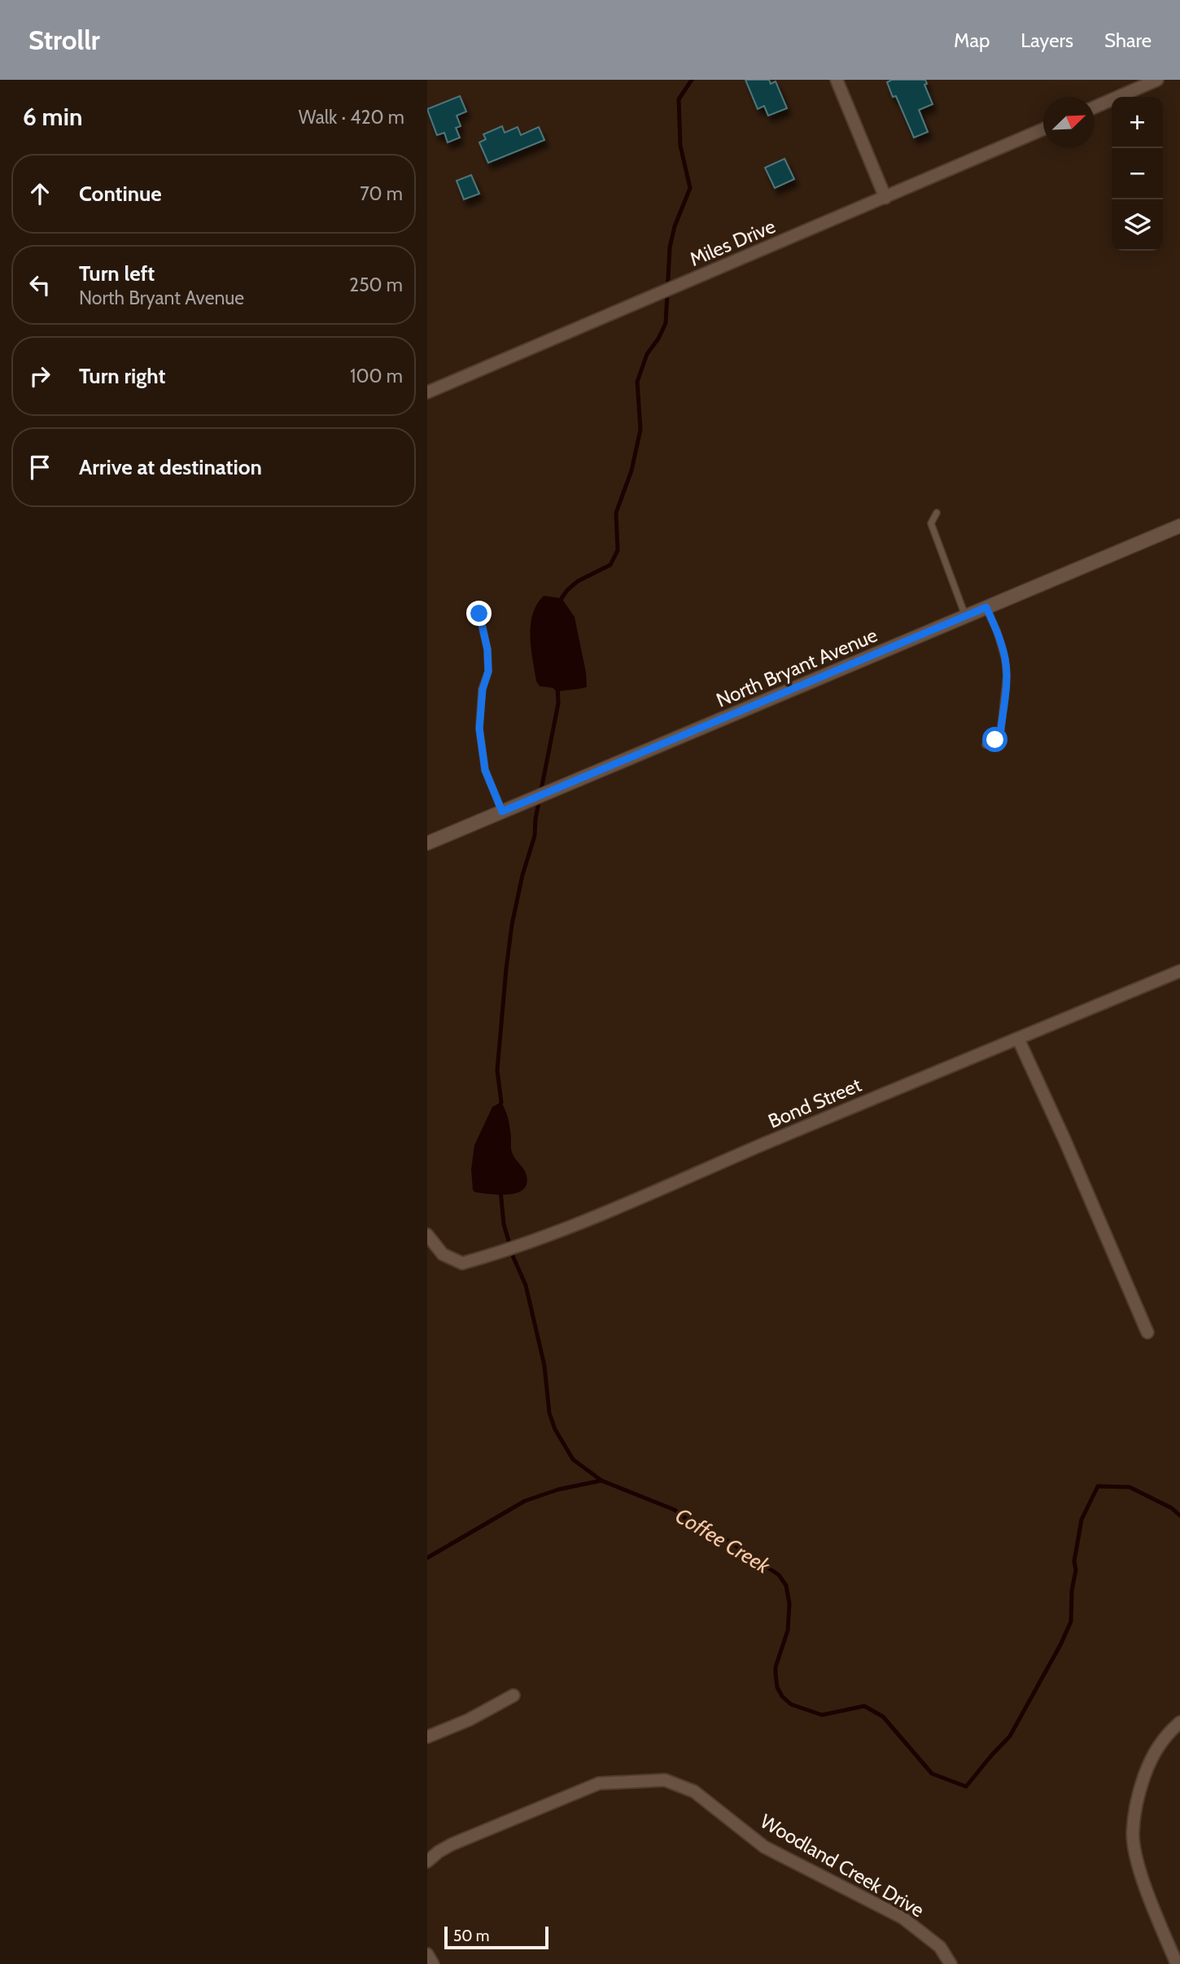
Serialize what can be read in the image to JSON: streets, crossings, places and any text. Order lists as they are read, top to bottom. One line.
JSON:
{"streets":{"street":["Miles Drive","North Bryant Avenue","Bond Street","Woodland Creek Drive"]},"water":["Coffee Creek"],"scale_bar":"50 m","north":"top right","page":{"header":"Strollr","nav":["Map","Layers","Share"],"heading":["6 min","Walk · 420 m"],"map_buttons":["+","−"],"list":[["Continue","70 m"],["Turn left","North Bryant Avenue","250 m"],["Turn right","100 m"],"Arrive at destination"],"scale":"50 m"}}
